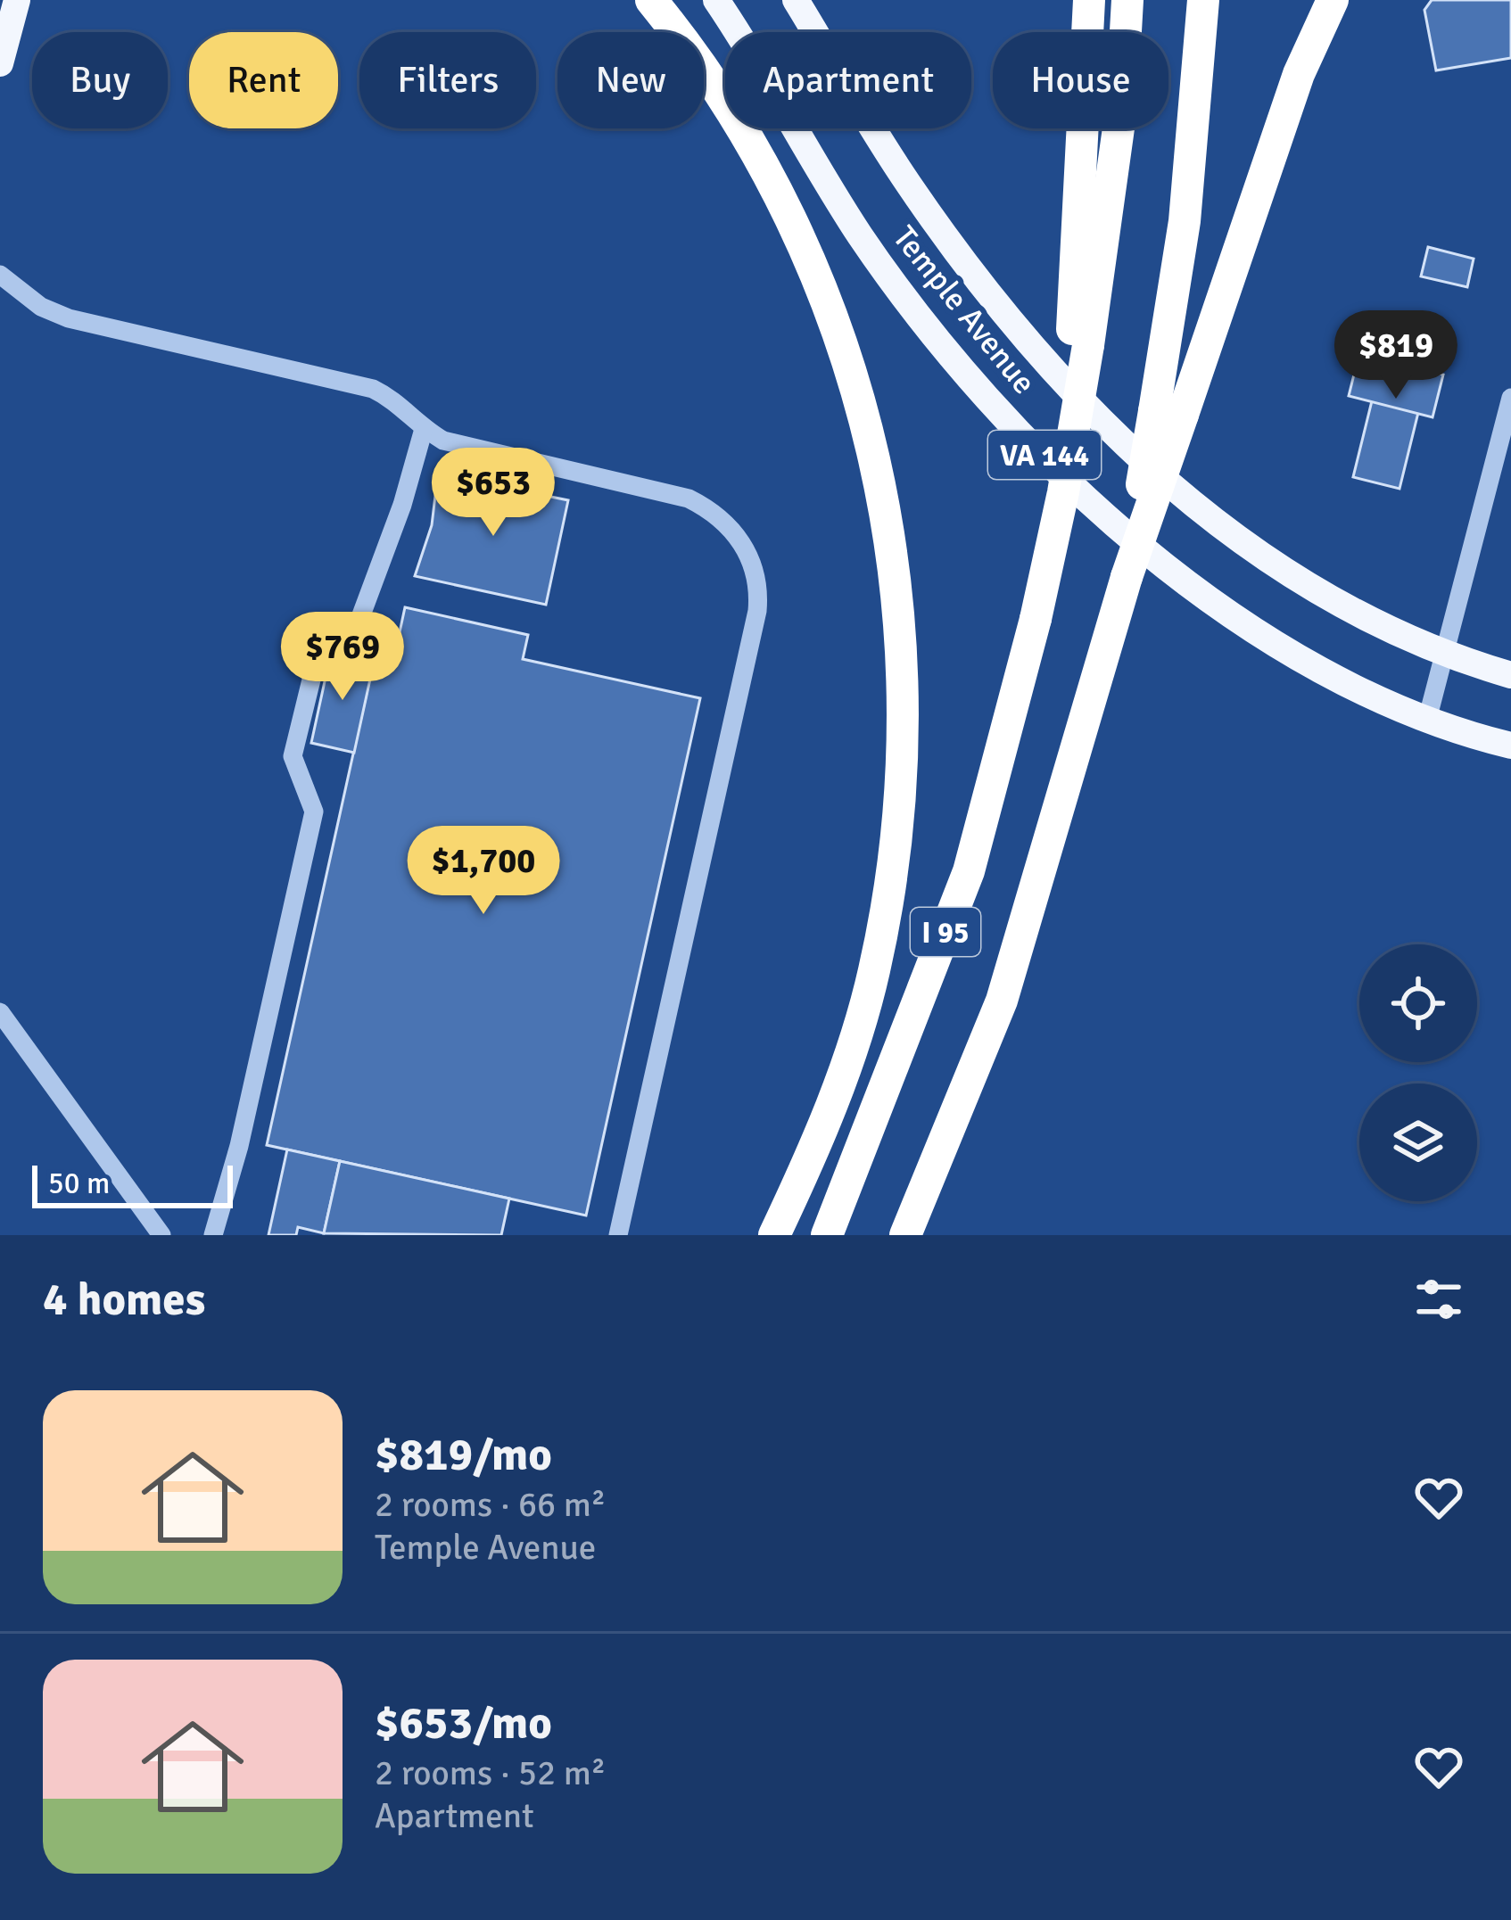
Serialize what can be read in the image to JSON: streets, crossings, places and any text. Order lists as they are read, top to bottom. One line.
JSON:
{"streets":{"highway":["I 95"],"main road":["Temple Avenue","VA 144"]},"scale_bar":"50 m","page":{"chip":["Buy","Rent","Filters","New","Apartment","House"],"price":["$819","$653","$769","$1,700"],"scale":"50 m","heading":"4 homes","list":[{"name":"$819/mo","note":"2 rooms · 66 m² · Temple Avenue"},{"name":"$653/mo","note":"2 rooms · 52 m² · Apartment"}]}}
